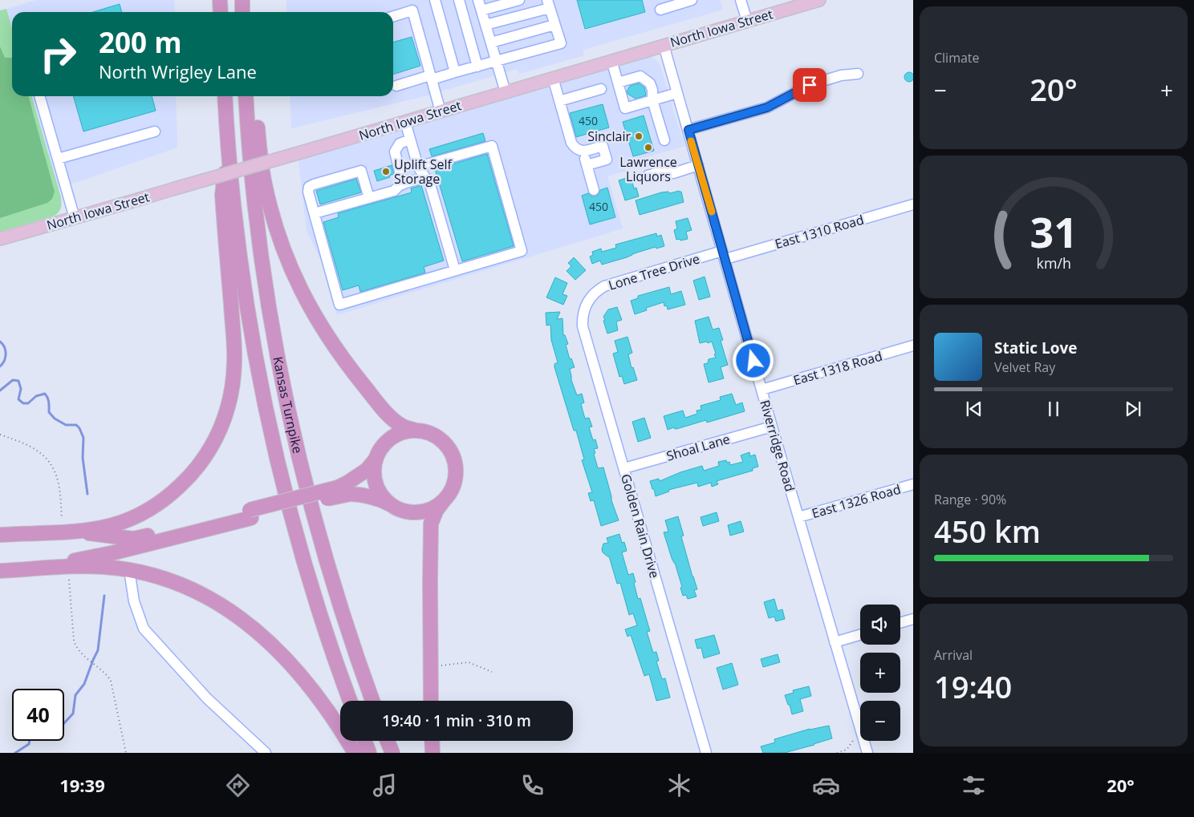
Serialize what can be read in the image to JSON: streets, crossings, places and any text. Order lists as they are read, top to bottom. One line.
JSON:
{"streets":{"highway":["Kansas Turnpike"],"main road":["North Iowa Street"],"street":["East 1310 Road","Lone Tree Drive","East 1318 Road","Riverridge Road","Shoal Lane","East 1326 Road","Golden Rain Drive"]},"crossings":[["North Iowa Street","Riverridge Road"],["East 1310 Road","Lone Tree Drive"],["East 1310 Road","Riverridge Road"],["Lone Tree Drive","Riverridge Road"],["Lone Tree Drive","Golden Rain Drive"],["East 1318 Road","Riverridge Road"],["Riverridge Road","Shoal Lane"],["Riverridge Road","East 1326 Road"],["Shoal Lane","Golden Rain Drive"]],"places":["Sinclair","Lawrence Liquors","Uplift Self Storage"],"house_numbers":["450","450"],"page":{"tile":["Climate",["Range · 90%","450 km"],["Arrival","19:40"]],"turn":["200 m","North Wrigley Lane"],"heat":["−","20°","+"],"song":["Static Love","Velvet Ray"],"map_buttons":["+","−"],"limit":"40","trip":"19:40 · 1 min · 310 m","tabs":["19:39","20°"],"gauge":["31","km/h"]}}
